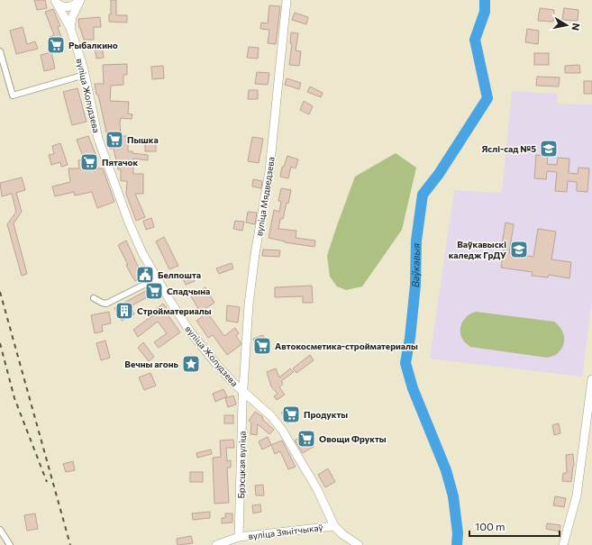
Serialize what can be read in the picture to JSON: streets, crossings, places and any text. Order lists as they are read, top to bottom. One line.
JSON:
{"streets":{"street":["вуліца Жолудзева","вуліца Мядведзева","Брэсцкая вуліца","вуліца Зянітчыкаў"]},"crossings":[["вуліца Жолудзева","вуліца Мядведзева"],["вуліца Жолудзева","Брэсцкая вуліца"],["вуліца Жолудзева","вуліца Зянітчыкаў"],["вуліца Мядведзева","Брэсцкая вуліца"],["Брэсцкая вуліца","вуліца Зянітчыкаў"]],"water":["Ваўкавыя"],"places":{"supermarket":["Рыбалкино","Пышка","Пятачок","Спадчына","Автокосметика-стройматериалы","Продукты","Овощи Фрукты"],"school or university":["Яслі-сад №5","Ваўкавыскі каледж ГрДУ"],"public building":["Белпошта"],"building":["Стройматериалы"],"place":["Вечны агонь"]},"scale_bar":"100 m","north":"right"}
